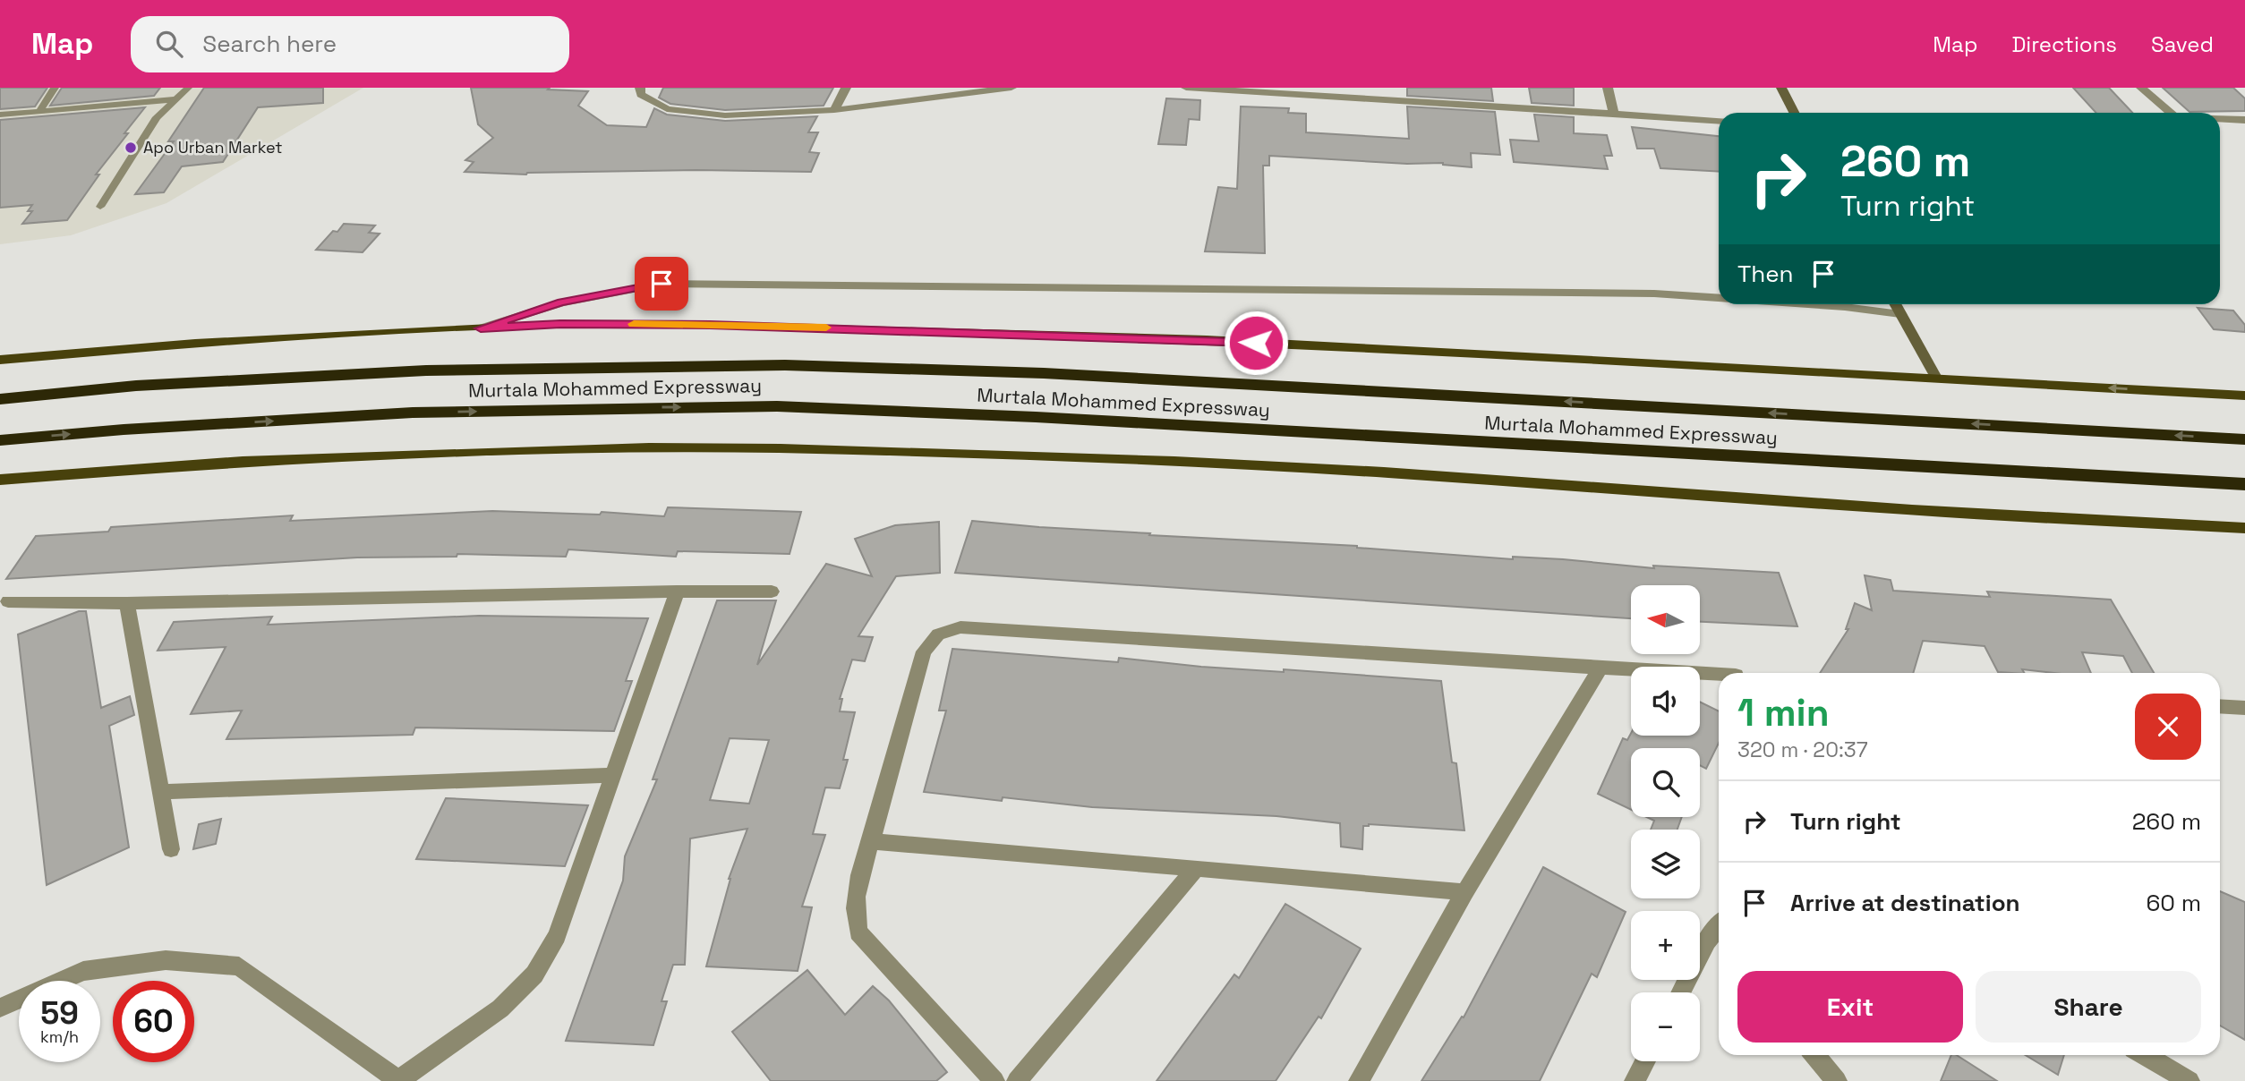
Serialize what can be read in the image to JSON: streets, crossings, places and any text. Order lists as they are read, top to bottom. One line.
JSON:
{"streets":{"highway":["Murtala Mohammed Expressway"]},"places":["Apo Urban Market"],"north":"left","page":{"header":"Map","search":"Search here","nav":["Map","Directions","Saved"],"turn":["260 m","Turn right"],"then":"Then","map_buttons":["+","−"],"heading":["1 min","320 m · 20:37"],"list":[{"name":"Turn right","value":"260 m"},{"name":"Arrive at destination","value":"60 m"}],"buttons":["Exit","Share"],"speed":"59 km/h","limit":"60"}}
